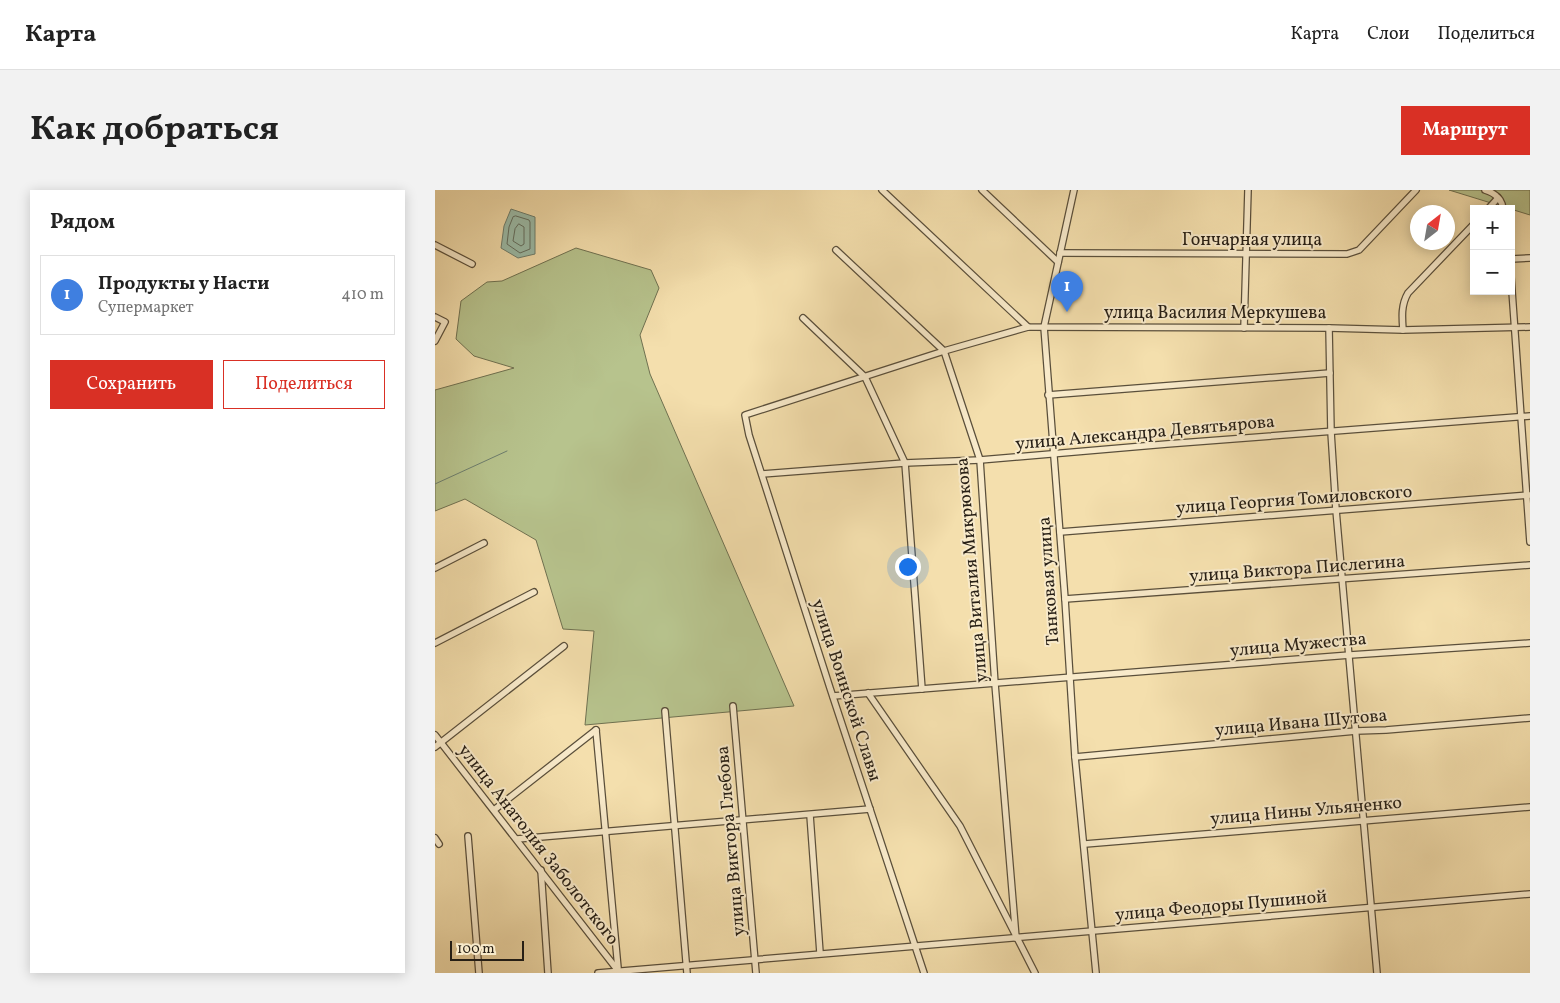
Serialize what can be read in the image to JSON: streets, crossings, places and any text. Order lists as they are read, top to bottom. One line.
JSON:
{"streets":{"street":["Гончарная улица","улица Василия Меркушева","улица Александра Девятьярова","улица Георгия Томиловского","улица Виктора Пислегина","улица Виталия Микрюкова","Танковая улица","улица Мужества","улица Воинской Славы","улица Ивана Шутова","улица Нины Ульяненко","улица Виктора Глебова","улица Анатолия Заболотского","улица Феодоры Пушиной"]},"crossings":[["Гончарная улица","Танковая улица"],["улица Василия Меркушева","улица Виталия Микрюкова"],["улица Василия Меркушева","Танковая улица"],["улица Василия Меркушева","улица Воинской Славы"],["улица Александра Девятьярова","улица Виталия Микрюкова"],["улица Александра Девятьярова","Танковая улица"],["улица Александра Девятьярова","улица Воинской Славы"],["улица Георгия Томиловского","Танковая улица"],["улица Виктора Пислегина","Танковая улица"],["улица Виталия Микрюкова","улица Мужества"],["улица Виталия Микрюкова","улица Феодоры Пушиной"],["Танковая улица","улица Мужества"],["Танковая улица","улица Ивана Шутова"],["Танковая улица","улица Нины Ульяненко"],["Танковая улица","улица Феодоры Пушиной"],["улица Мужества","улица Воинской Славы"],["улица Воинской Славы","улица Феодоры Пушиной"],["улица Виктора Глебова","улица Феодоры Пушиной"],["улица Анатолия Заболотского","улица Феодоры Пушиной"]],"scale_bar":"100 m","north":"top right","page":{"header":"Карта","nav":["Карта","Слои","Поделиться"],"title":"Как добраться","buttons":["Маршрут",["Сохранить","Поделиться"]],"heading":"Рядом","map_buttons":["+","−"],"list":[{"mark":"1","name":"Продукты у Насти","note":"Супермаркет","value":"410 m"}],"pins":"1","scale":"100 m"}}
